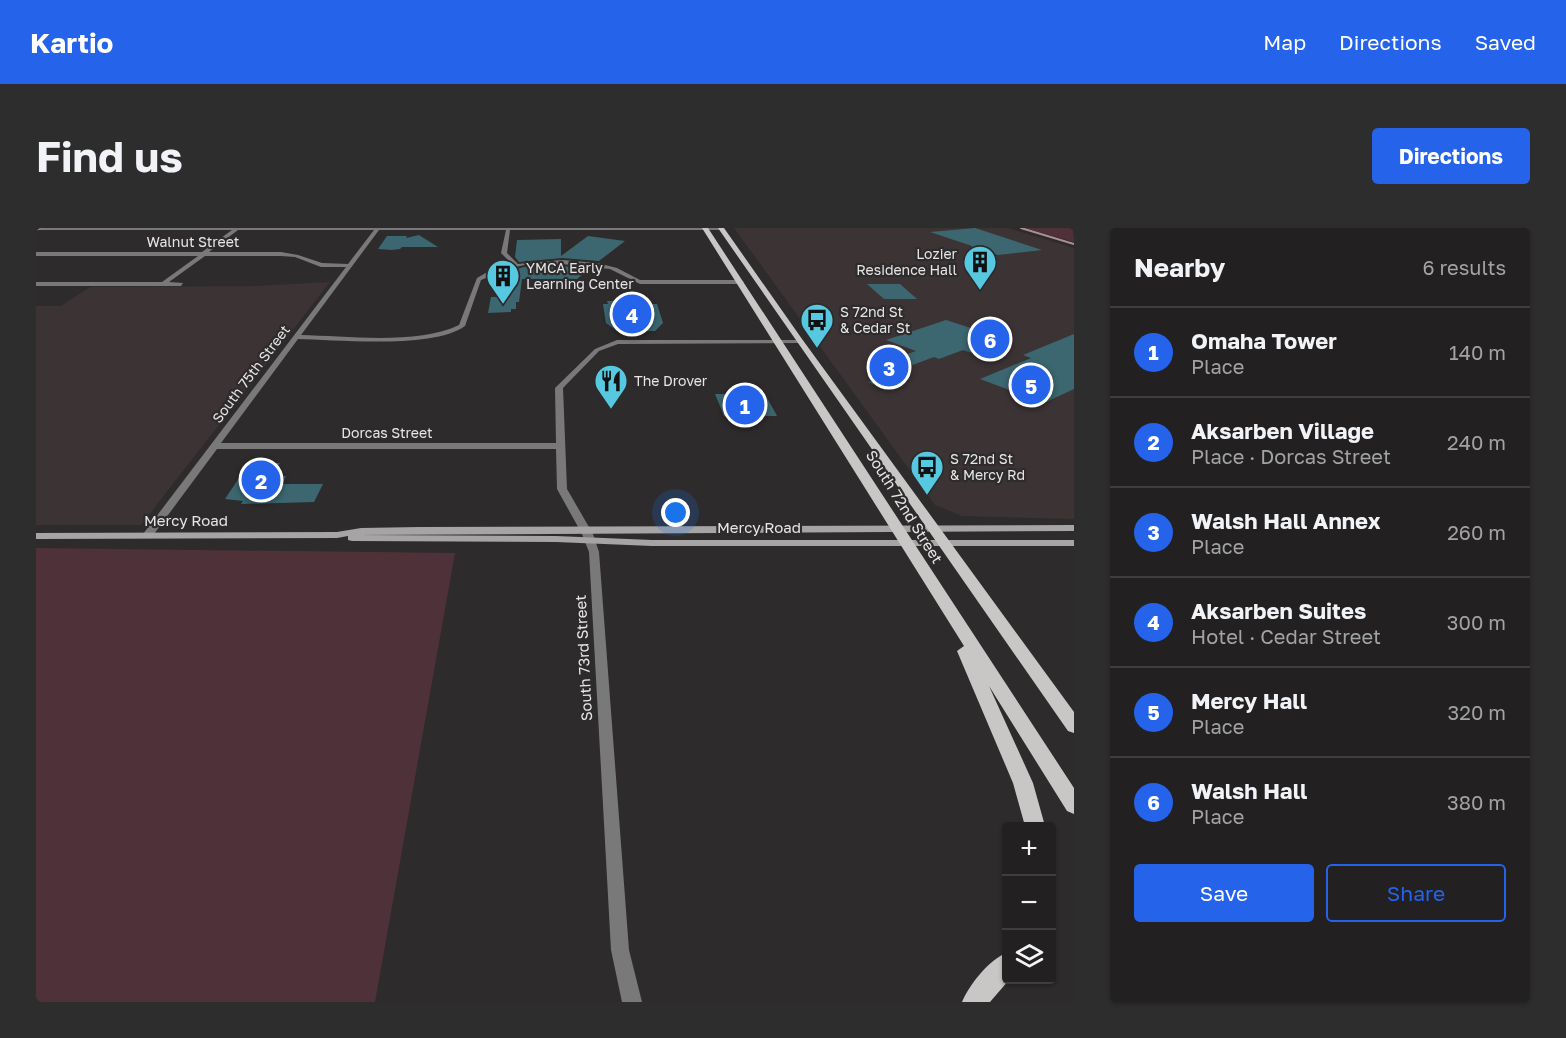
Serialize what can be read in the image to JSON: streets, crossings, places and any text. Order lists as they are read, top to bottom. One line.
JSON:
{"streets":{"main road":["South 72nd Street","Mercy Road"],"street":["Walnut Street","South 75th Street","Dorcas Street","South 73rd Street"]},"crossings":[["Walnut Street","South 75th Street"],["South 75th Street","Dorcas Street"],["South 75th Street","Mercy Road"],["Dorcas Street","South 73rd Street"],["South 72nd Street","Mercy Road"],["South 72nd Street","South 73rd Street"],["Mercy Road","South 73rd Street"]],"places":{"building":["Lozier Residence Hall","YMCA Early Learning Center"],"bus stop":["S 72nd St & Cedar St","S 72nd St & Mercy Rd"],"restaurant":["The Drover"]},"page":{"header":"Kartio","nav":["Map","Directions","Saved"],"buttons":["Directions",["Save","Share"]],"title":"Find us","heading":["Nearby","6 results"],"pins":["4","6","3","5","1","2"],"list":[{"mark":"1","name":"Omaha Tower","note":"Place","value":"140 m"},{"mark":"2","name":"Aksarben Village","note":"Place · Dorcas Street","value":"240 m"},{"mark":"3","name":"Walsh Hall Annex","note":"Place","value":"260 m"},{"mark":"4","name":"Aksarben Suites","note":"Hotel · Cedar Street","value":"300 m"},{"mark":"5","name":"Mercy Hall","note":"Place","value":"320 m"},{"mark":"6","name":"Walsh Hall","note":"Place","value":"380 m"}],"map_buttons":["+","−"]}}
